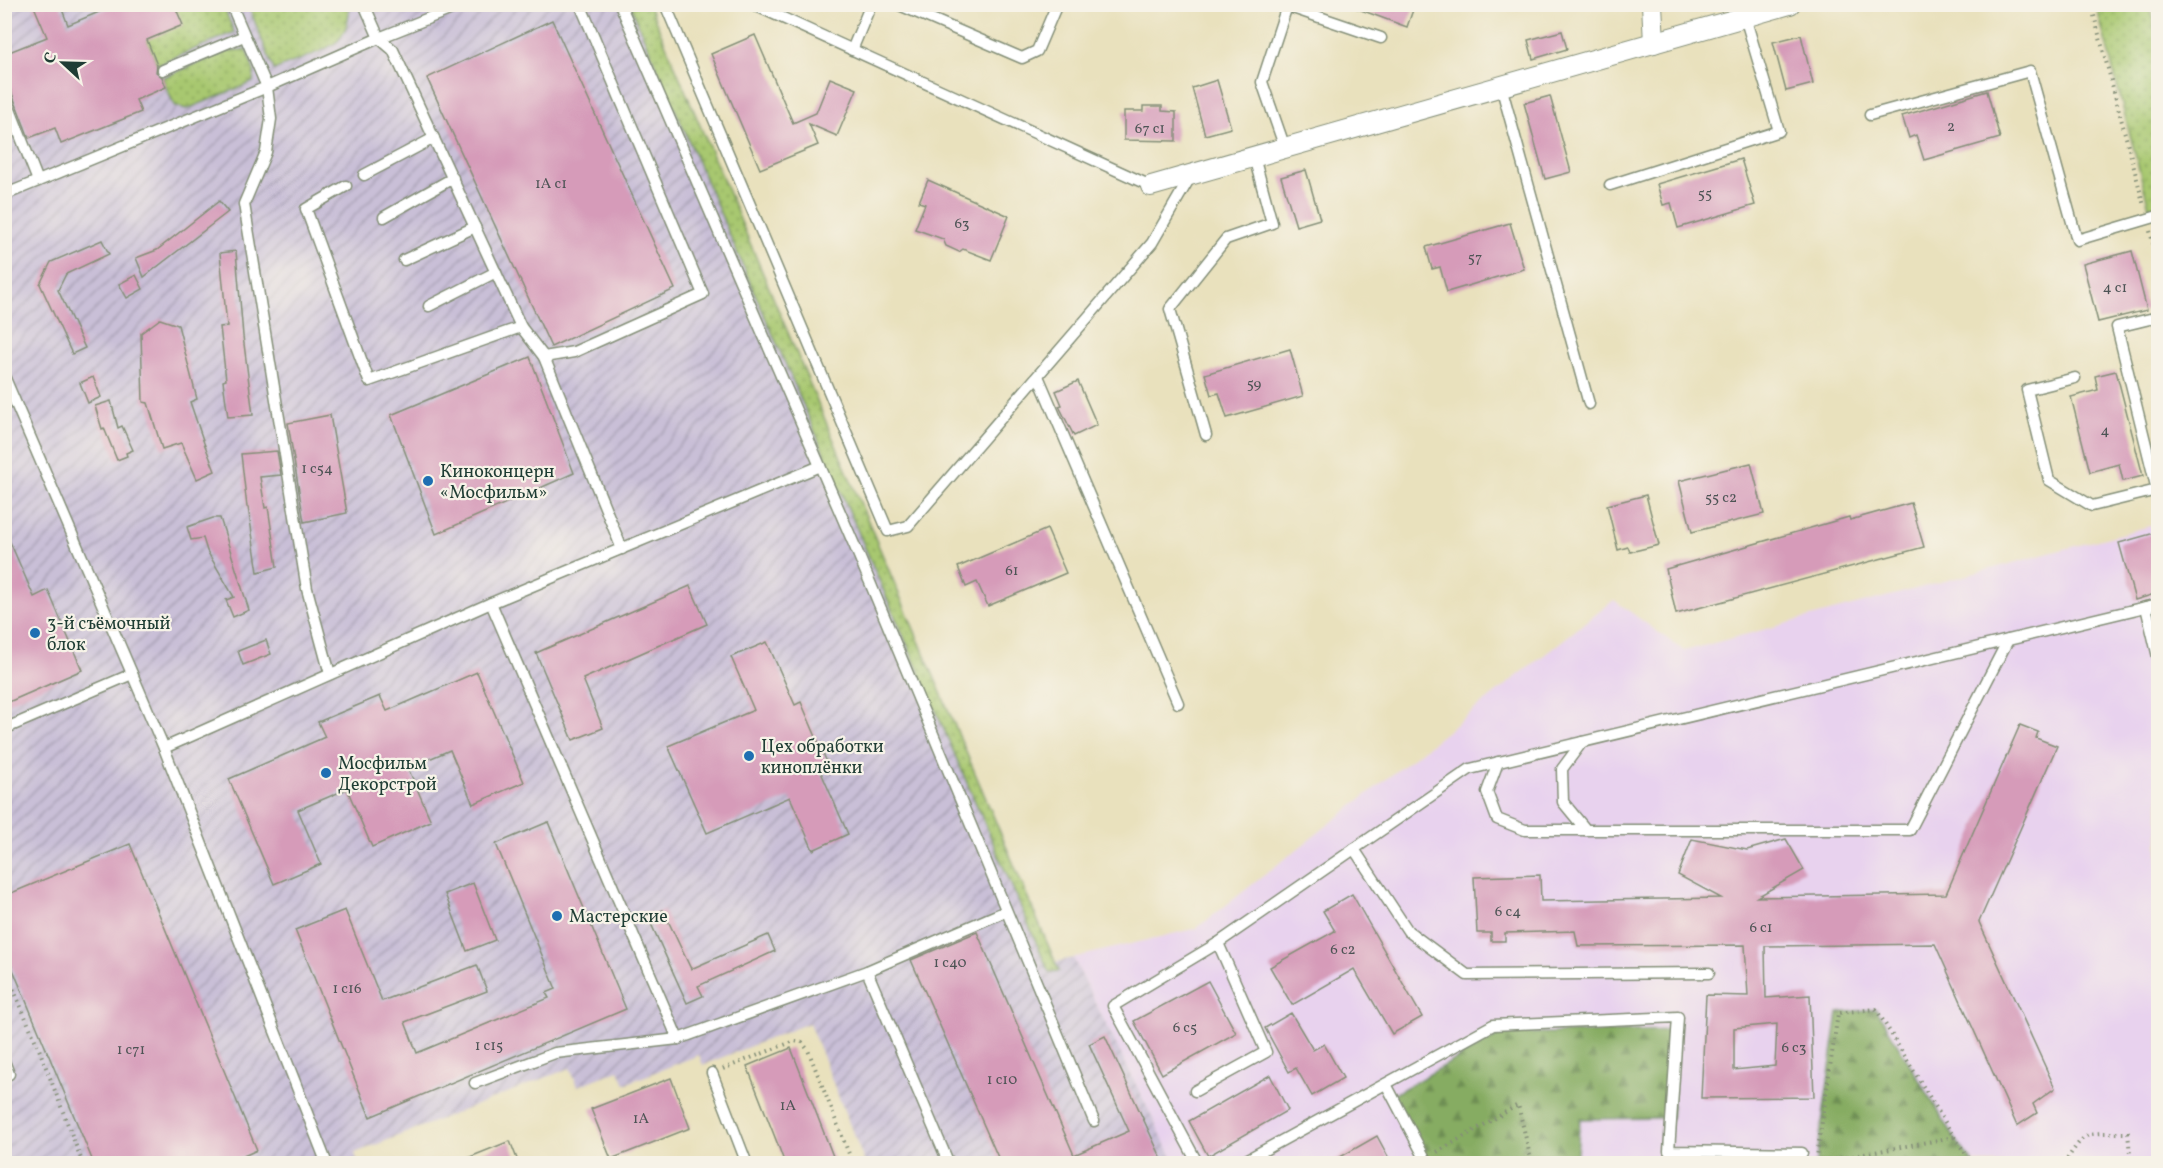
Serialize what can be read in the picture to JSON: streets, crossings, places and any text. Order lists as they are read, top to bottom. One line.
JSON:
{"places":["Киноконцерн «Мосфильм»","3-й съёмочный блок","Цех обработки киноплёнки","Мосфильм Декорстрой","Мастерские"],"house_numbers":["2","67 с1","1А с1","55","63","57","4 с1","59","4","1 с54","55 с2","61","6 с4","6 с1","6 с2","1 с40","1 с16","6 с5","1 с15","6 с3","1 с71","1 с10","1А","1А"],"north":"left"}
